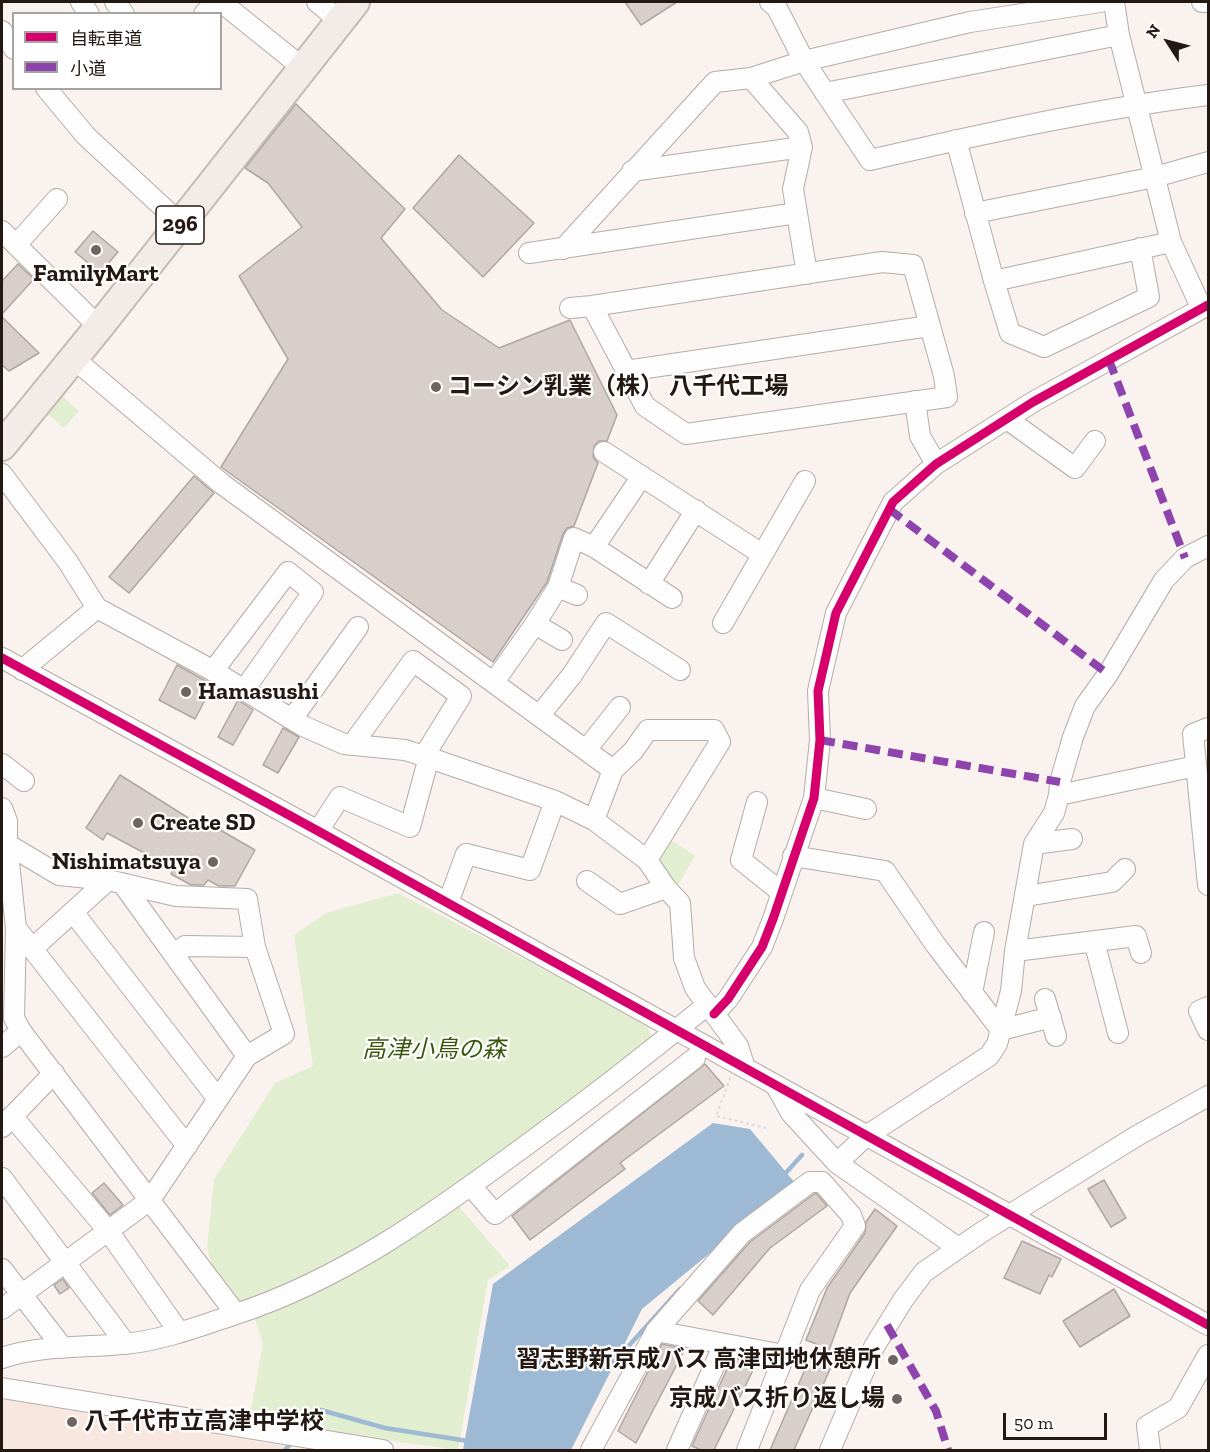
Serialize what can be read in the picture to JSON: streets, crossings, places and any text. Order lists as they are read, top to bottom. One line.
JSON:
{"streets":{"highway":["296"]},"parks":["高津小鳥の森"],"places":["FamilyMart","コーシン乳業（株） 八千代工場","Hamasushi","Create SD","Nishimatsuya","習志野新京成バス 高津団地休憩所","京成バス折り返し場","八千代市立高津中学校"],"legend":["自転車道","小道"],"scale_bar":"50 m","north":"top left"}
